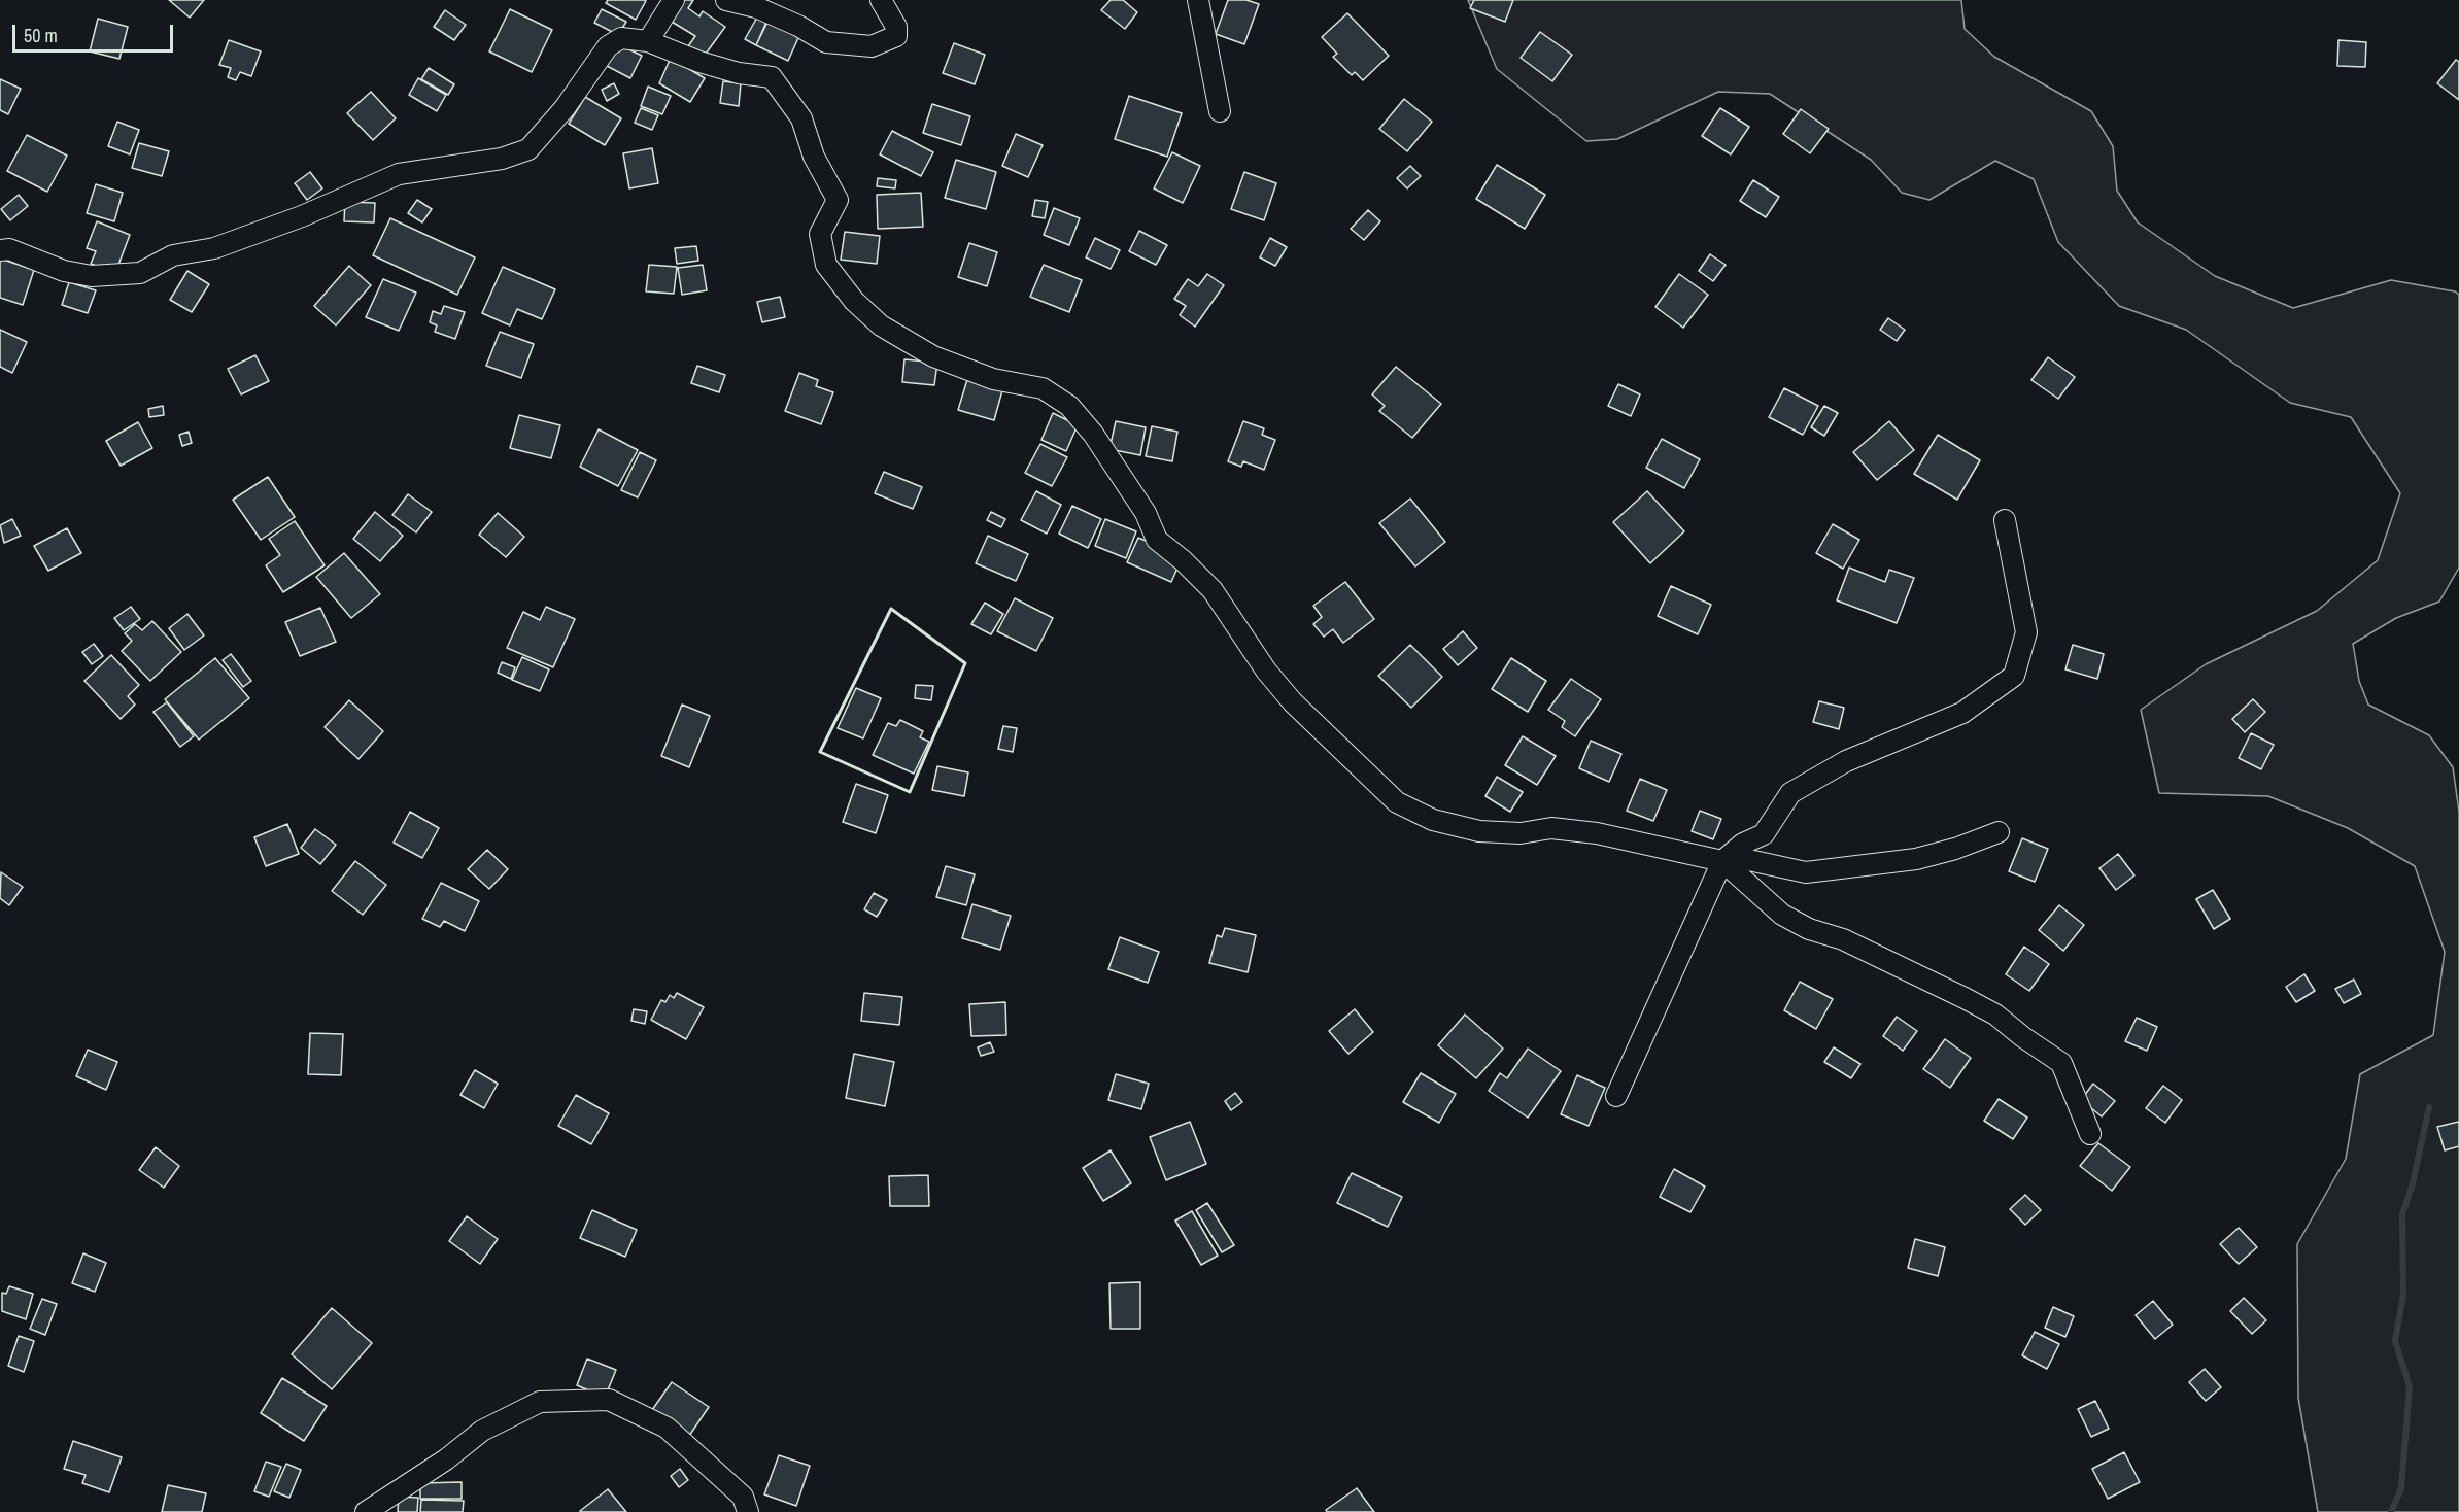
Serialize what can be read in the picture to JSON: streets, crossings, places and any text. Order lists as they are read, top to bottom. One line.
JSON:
{"scale_bar":"50 m"}
